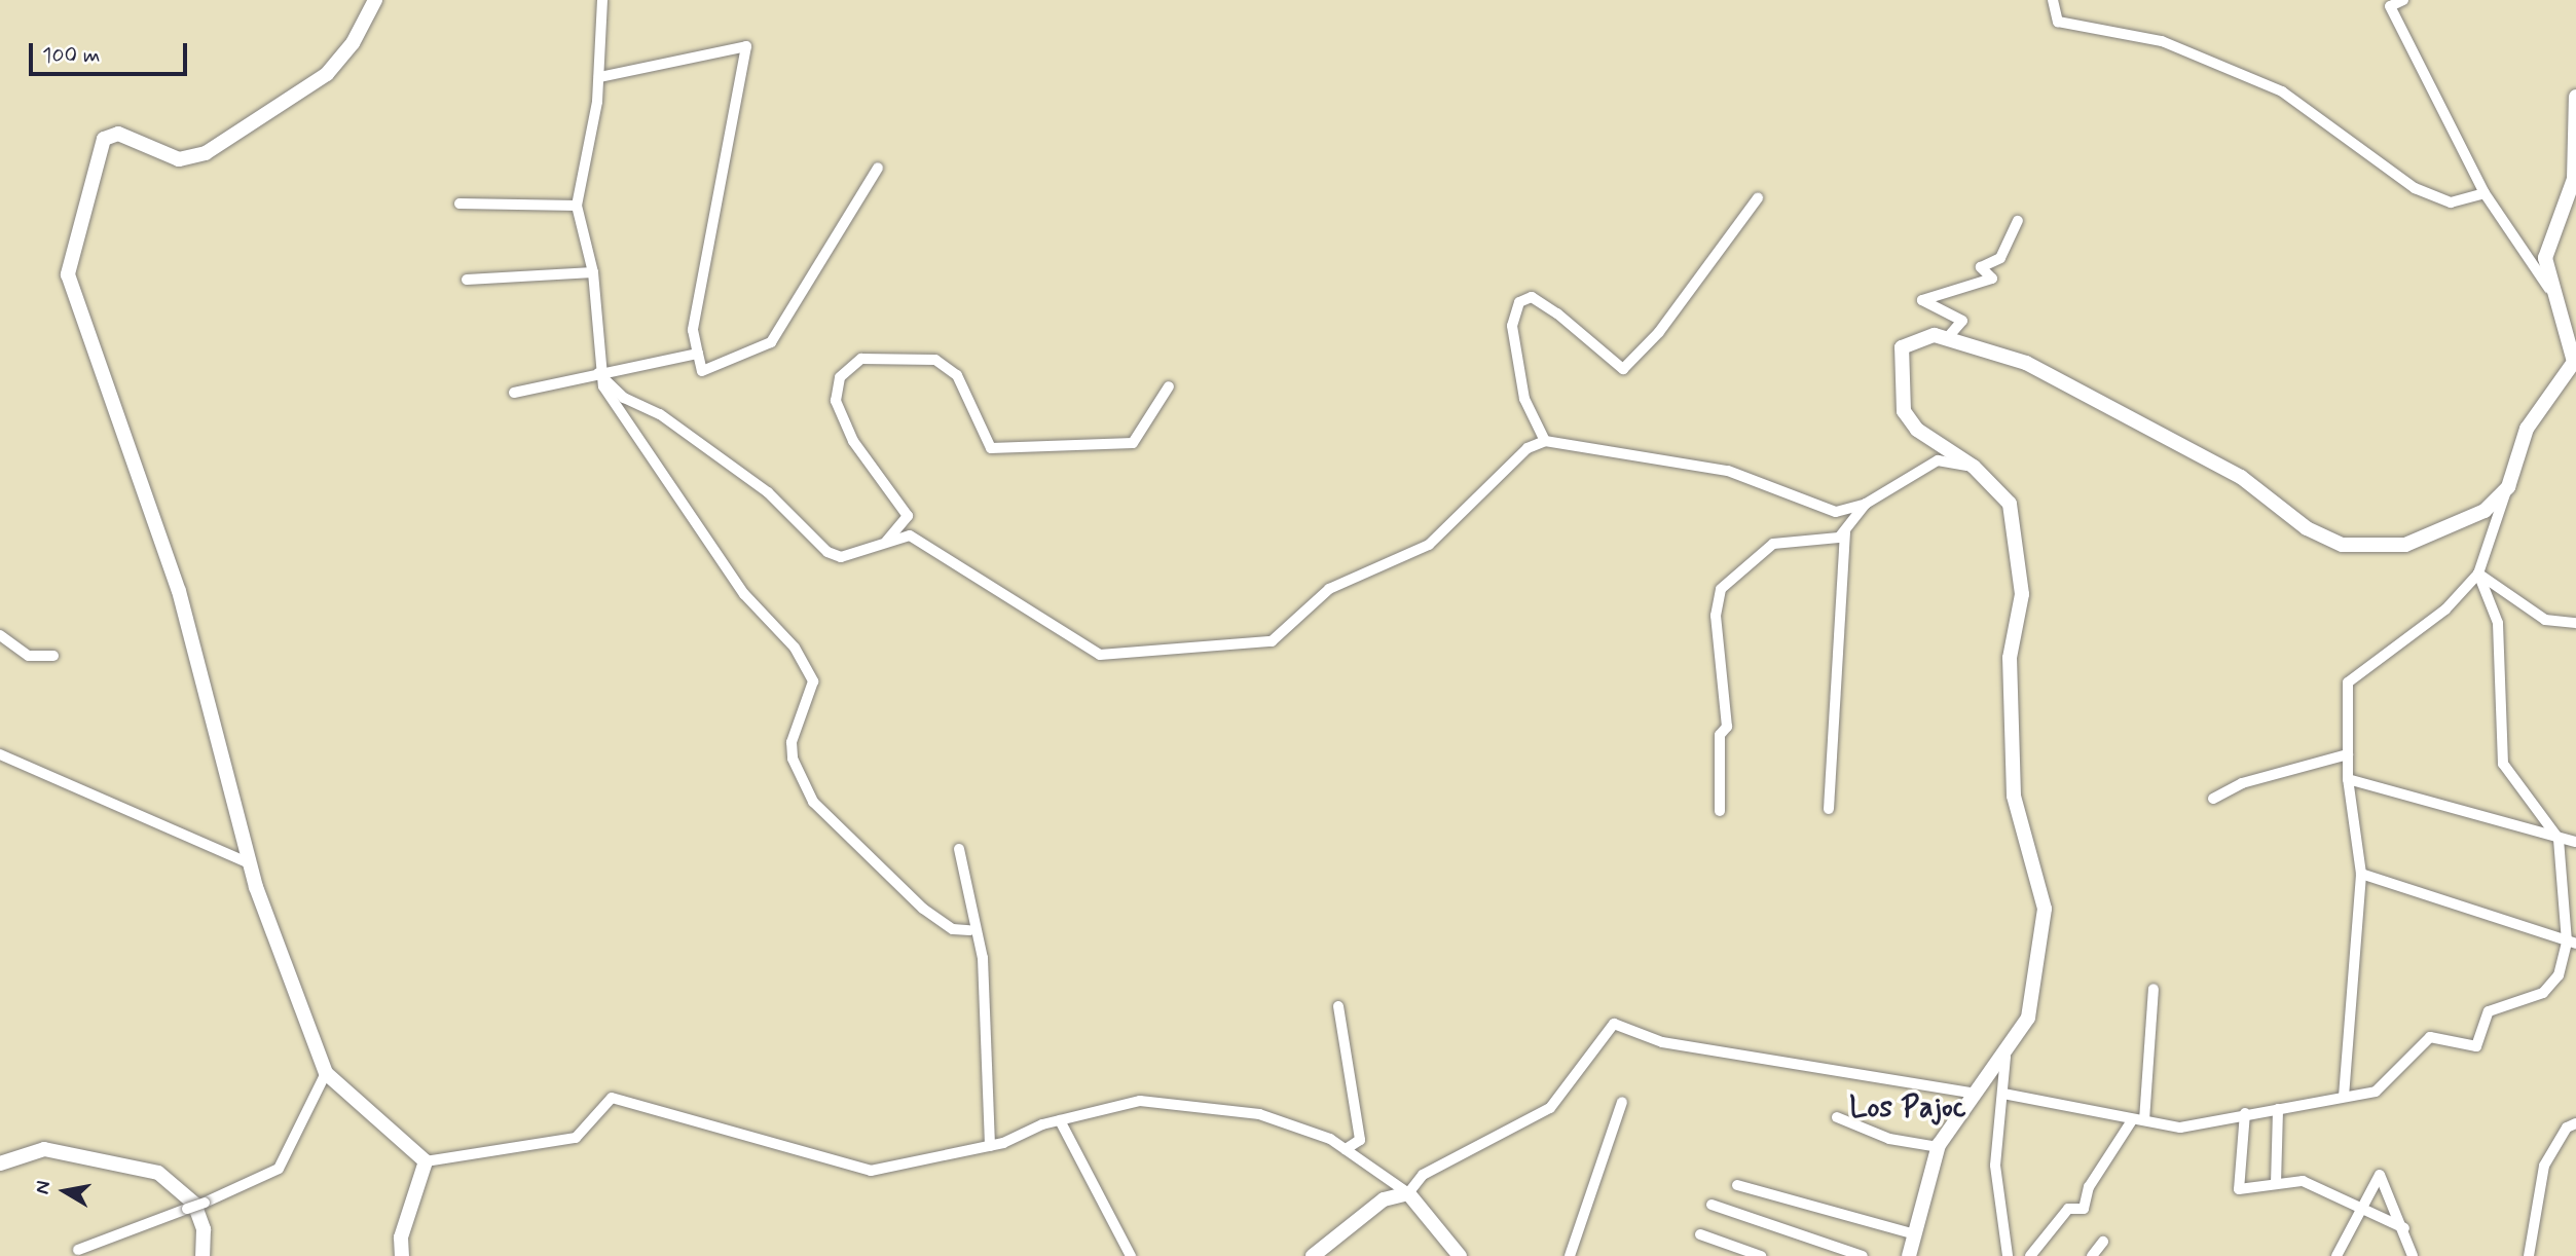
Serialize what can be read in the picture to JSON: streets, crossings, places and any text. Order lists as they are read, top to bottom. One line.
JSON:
{"districts":["Los Pajoc"],"scale_bar":"100 m","north":"left"}
